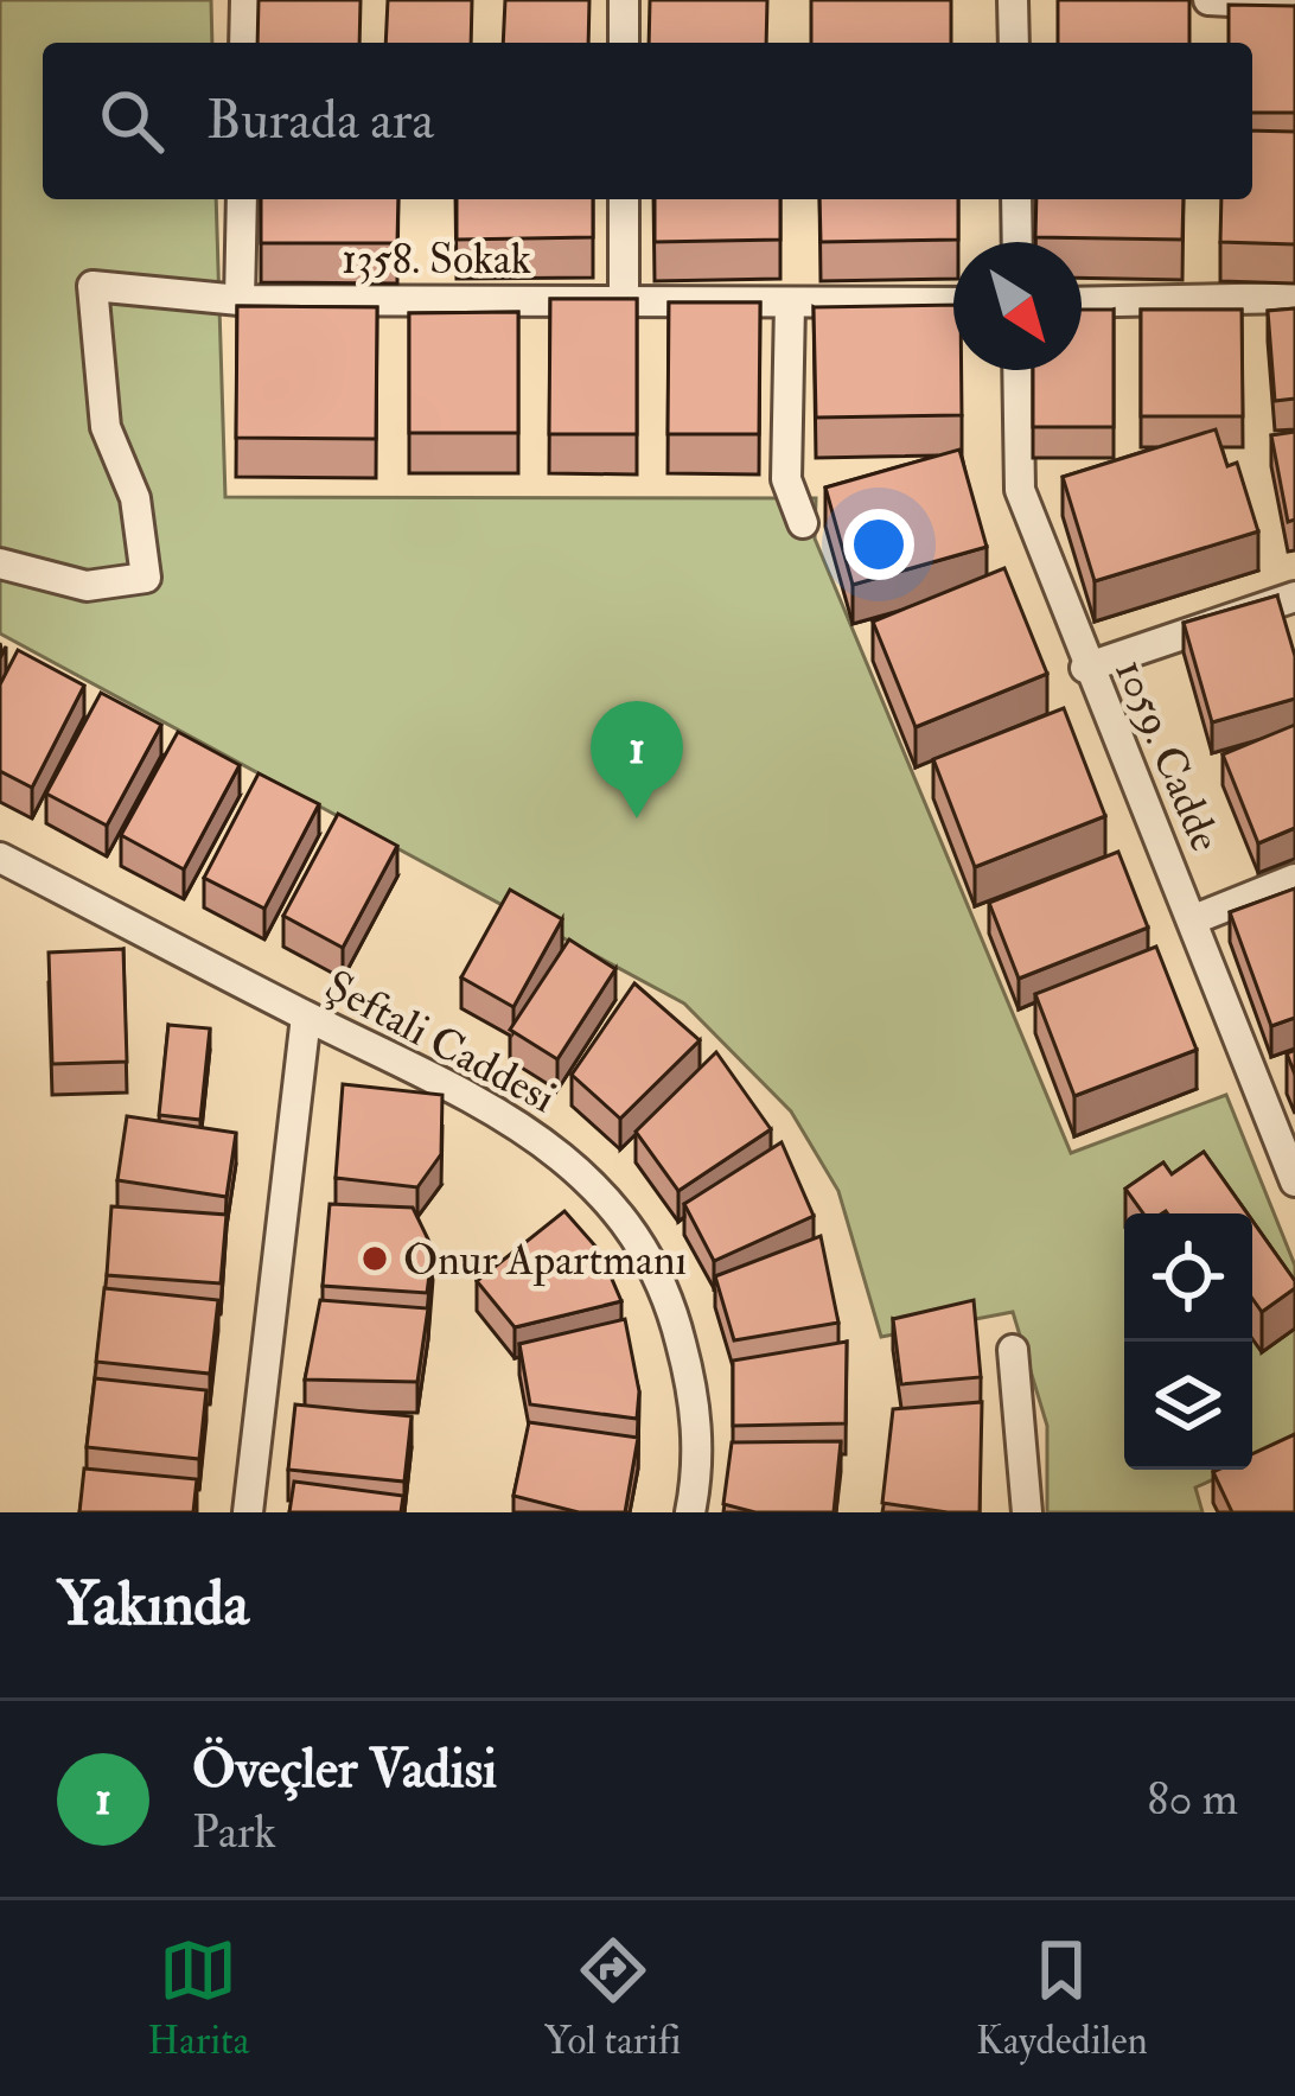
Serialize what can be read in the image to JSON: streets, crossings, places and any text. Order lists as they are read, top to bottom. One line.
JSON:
{"streets":{"street":["1358. Sokak","1059. Cadde","Şeftali Caddesi"]},"places":["Onur Apartmanı"],"north":"bottom right","page":{"search":"Burada ara","pins":"1","heading":"Yakında","list":[{"mark":"1","name":"Öveçler Vadisi","note":"Park","value":"80 m"}],"nav":["Harita","Yol tarifi","Kaydedilen"]}}
